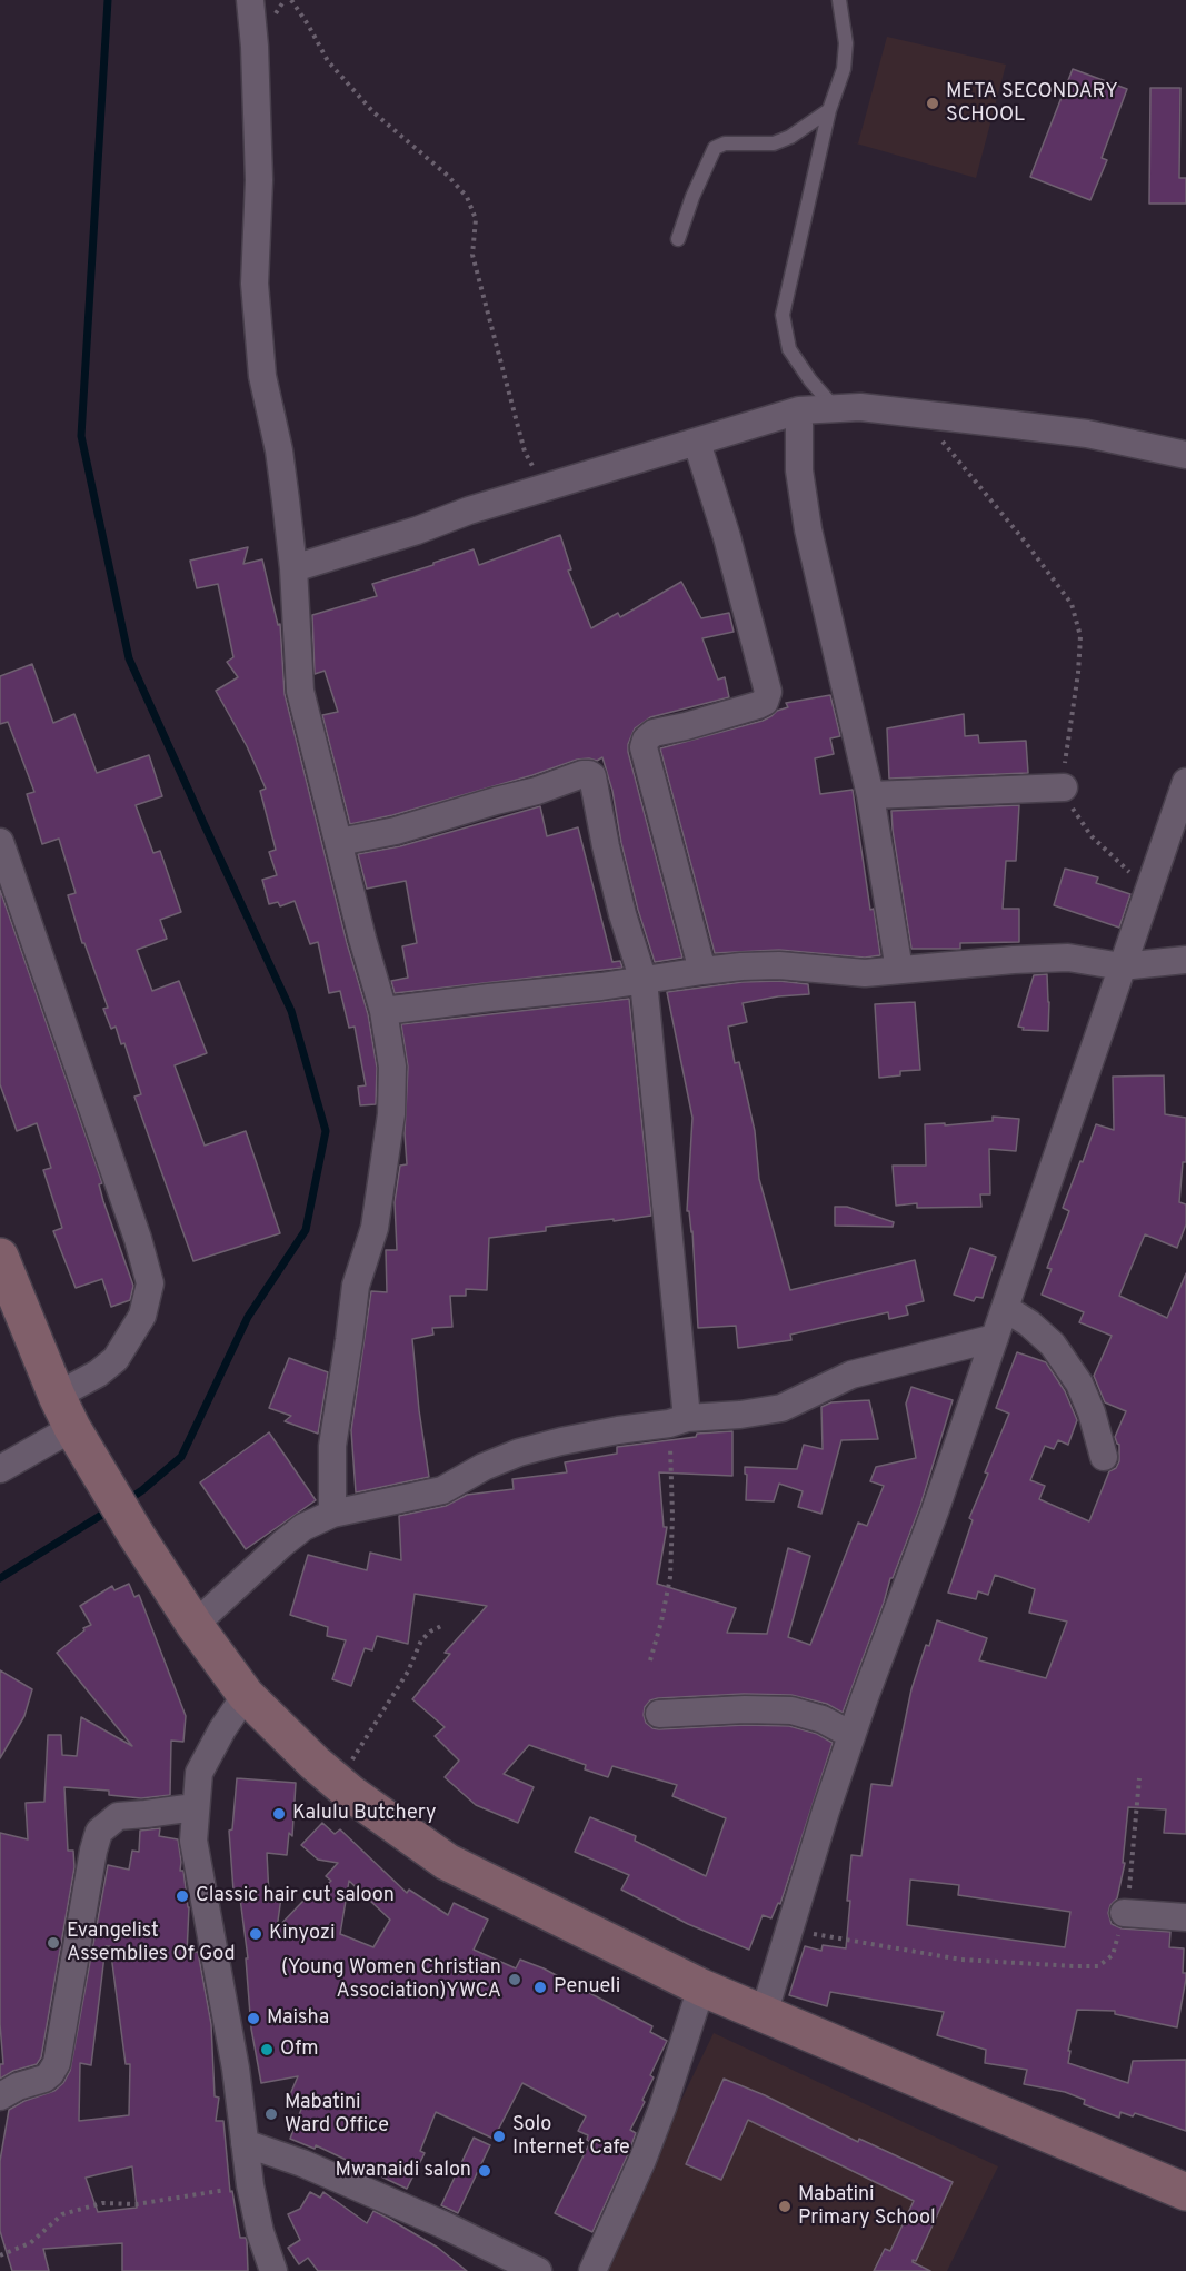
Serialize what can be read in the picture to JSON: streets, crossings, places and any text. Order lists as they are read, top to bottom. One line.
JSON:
{"places":["META SECONDARY SCHOOL","Kalulu Butchery","Classic hair cut saloon","Kinyozi","Evangelist Assemblies Of God","(Young Women Christian Association)YWCA","Penueli","Maisha","Ofm","Mabatini Ward Office","Solo Internet Cafe","Mwanaidi salon","Mabatini Primary School"]}
